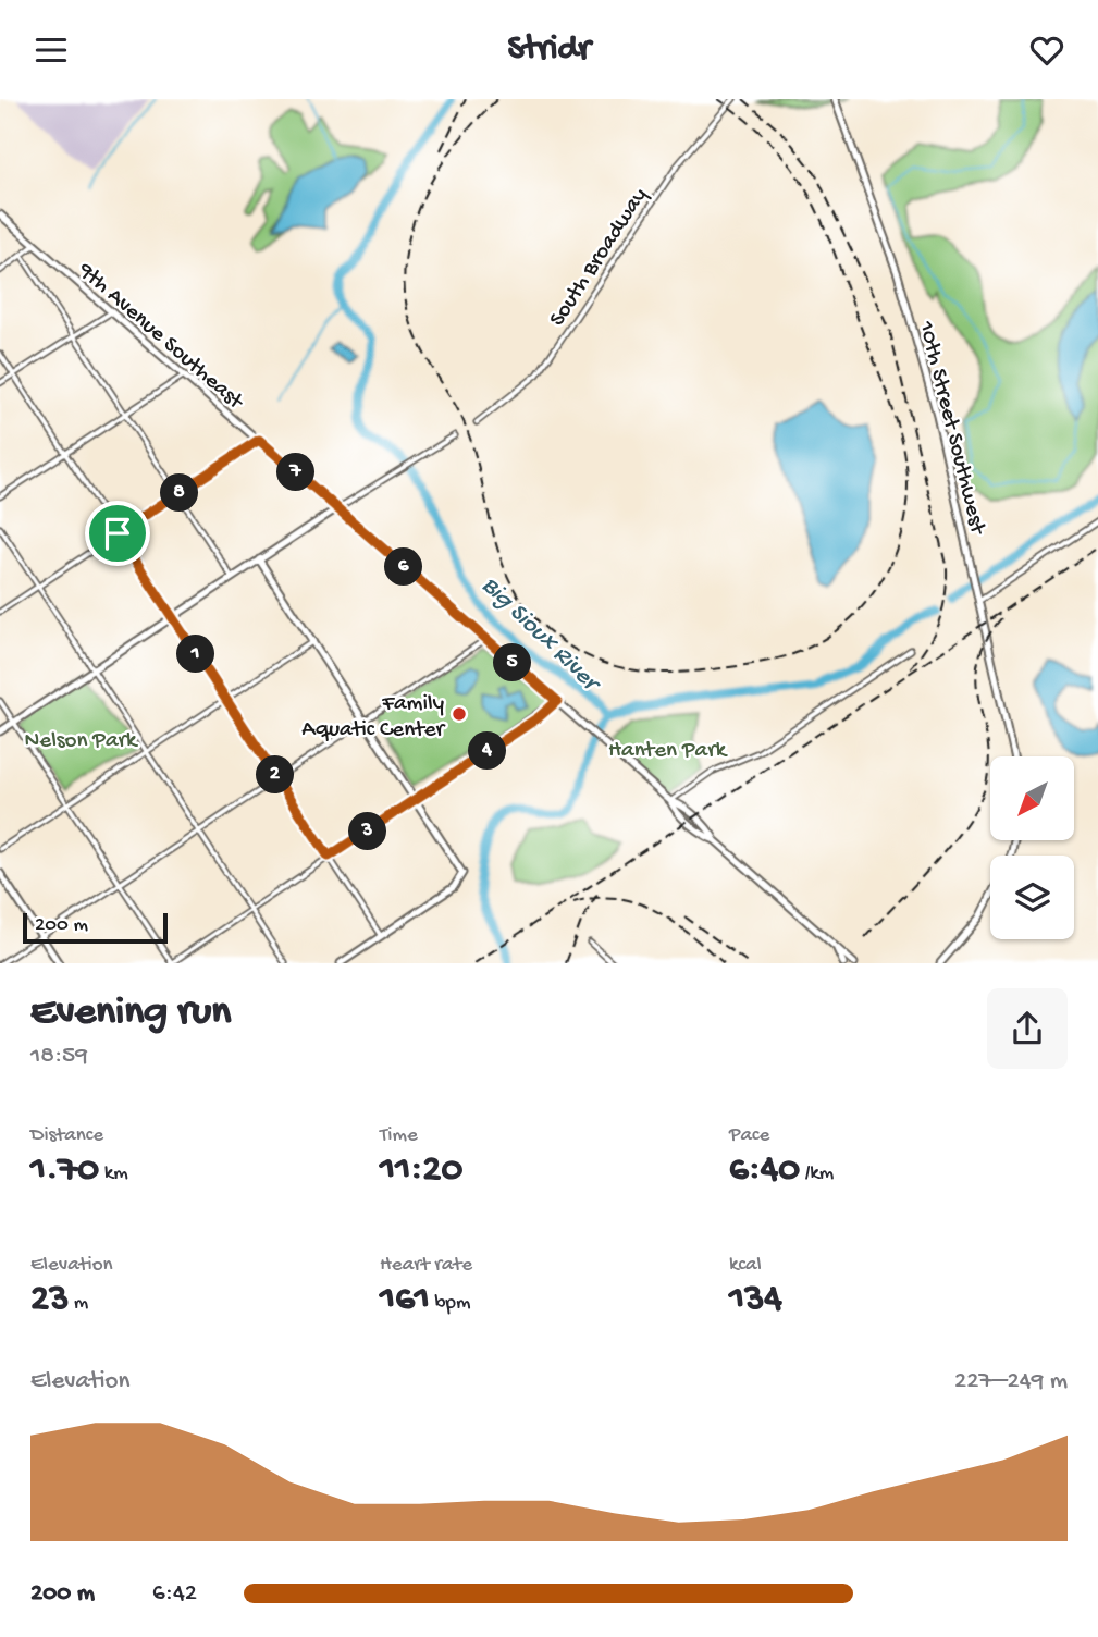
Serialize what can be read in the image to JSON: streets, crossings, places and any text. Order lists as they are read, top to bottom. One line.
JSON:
{"streets":{"main road":["9th Avenue Southeast","10th Street Southwest"],"street":["South Broadway"]},"water":["Big Sioux River"],"parks":["Nelson Park","Hanten Park"],"places":["Family Aquatic Center"],"scale_bar":"200 m","north":"bottom left","page":{"header":"Stridr","pins":["7","8","6","1","5","4","2","3"],"scale":"200 m","heading":["Evening run","18:59"],"stats":[["Distance","1.70 km"],["Time","11:20"],["Pace","6:40 /km"],["Elevation","23 m"],["Heart rate","161 bpm"],["kcal","134"]],"chart":["Elevation","227–249 m"],"list":[{"name":"200 m","note":"6:42"}]}}
